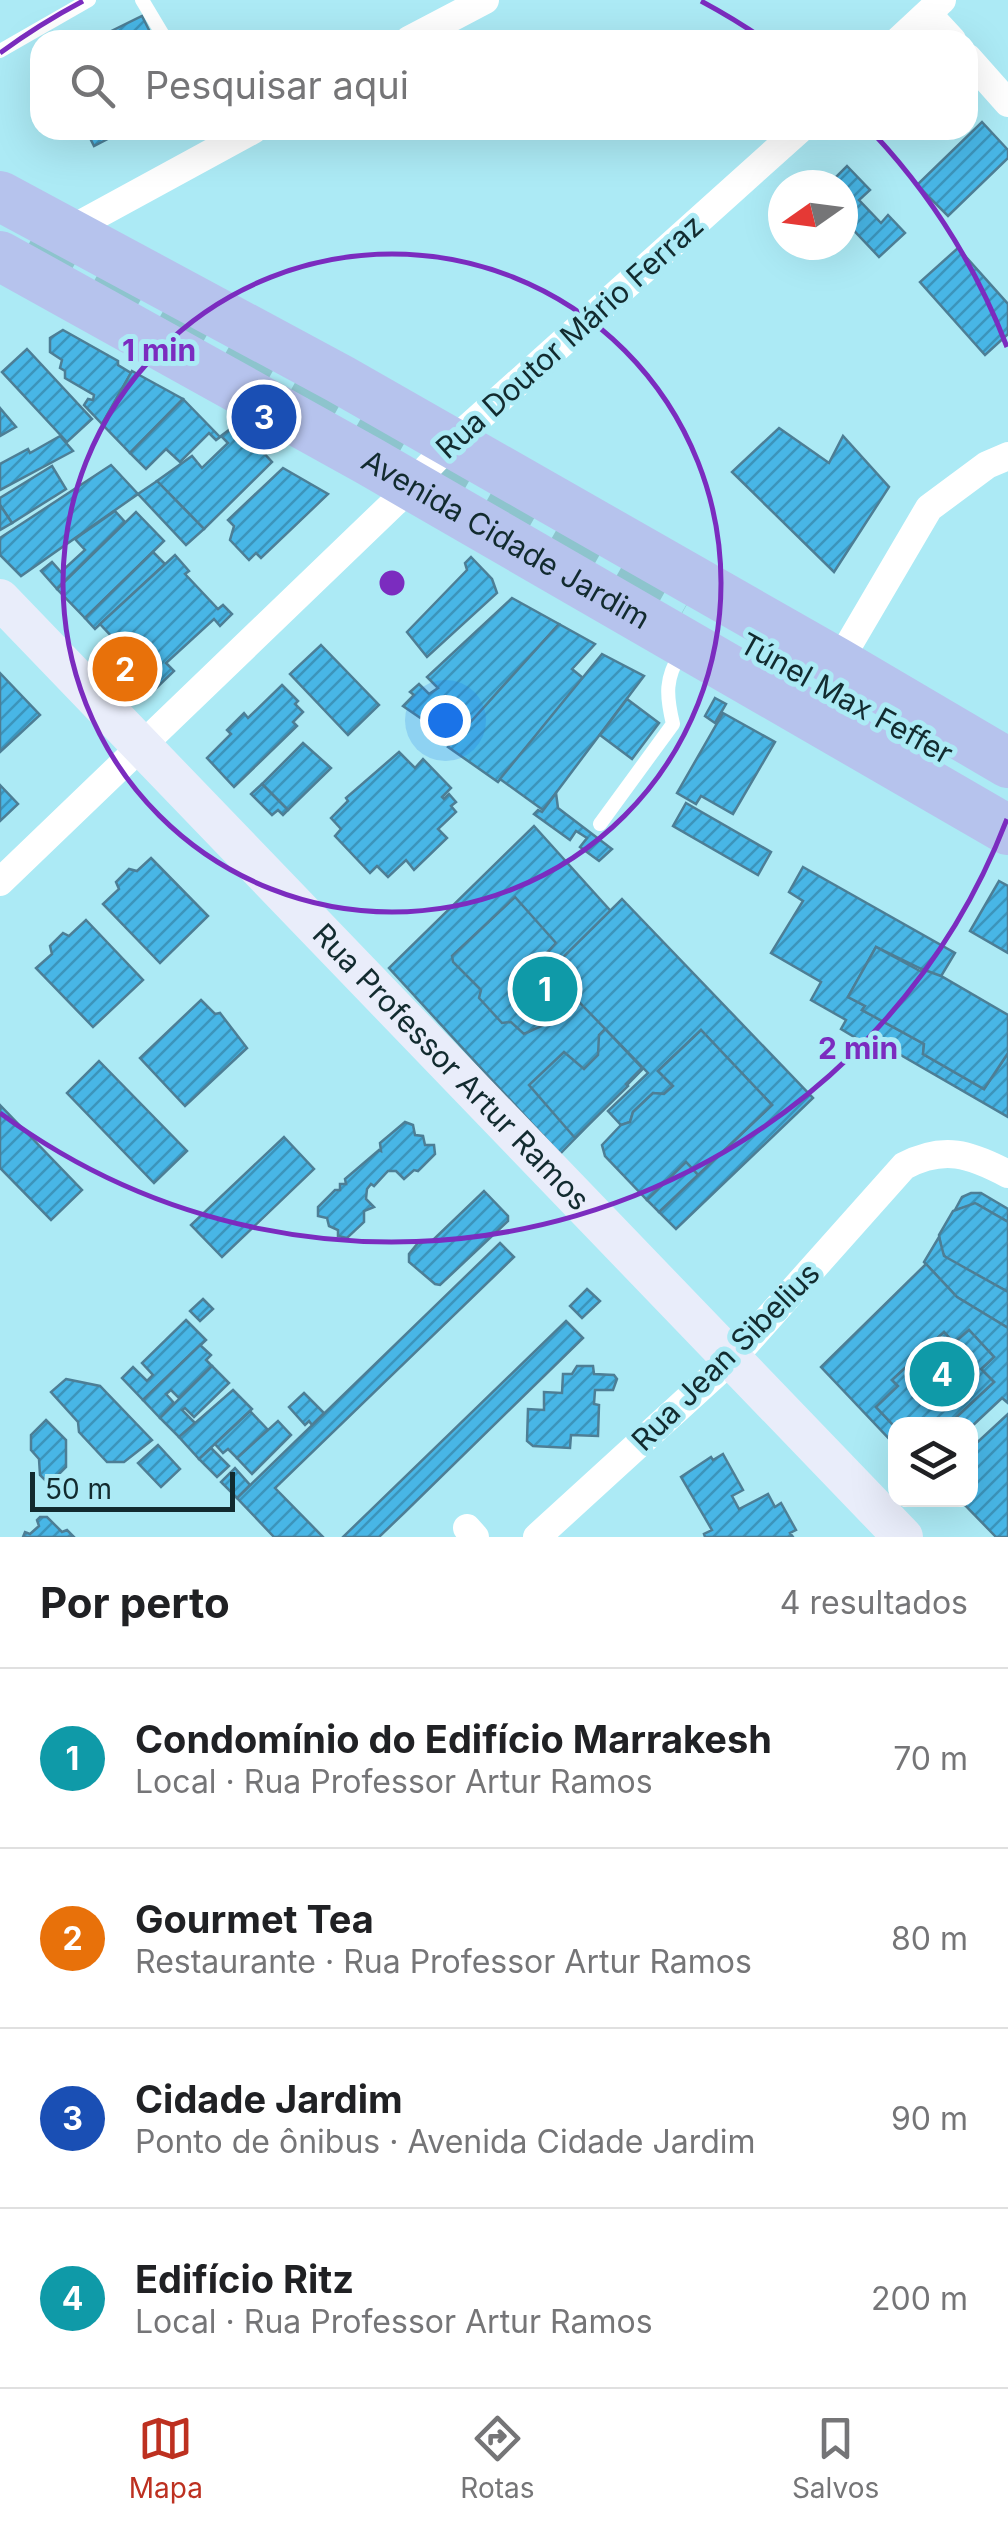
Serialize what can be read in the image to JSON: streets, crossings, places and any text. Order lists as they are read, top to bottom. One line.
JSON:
{"streets":{"highway":["Avenida Cidade Jardim","Túnel Max Feffer"],"street":["Rua Doutor Mário Ferraz","Rua Professor Artur Ramos","Rua Jean Sibelius"]},"crossings":[["Rua Doutor Mário Ferraz","Avenida Cidade Jardim"],["Rua Doutor Mário Ferraz","Rua Professor Artur Ramos"],["Avenida Cidade Jardim","Túnel Max Feffer"],["Rua Professor Artur Ramos","Rua Jean Sibelius"]],"scale_bar":"50 m","north":"left","page":{"search":"Pesquisar aqui","pins":["3","2","1","4"],"scale":"50 m","heading":["Por perto","4 resultados"],"list":[{"mark":"1","name":"Condomínio do Edifício Marrakesh","note":"Local · Rua Professor Artur Ramos","value":"70 m"},{"mark":"2","name":"Gourmet Tea","note":"Restaurante · Rua Professor Artur Ramos","value":"80 m"},{"mark":"3","name":"Cidade Jardim","note":"Ponto de ônibus · Avenida Cidade Jardim","value":"90 m"},{"mark":"4","name":"Edifício Ritz","note":"Local · Rua Professor Artur Ramos","value":"200 m"}],"nav":["Mapa","Rotas","Salvos"]},"rings":["1 min","2 min"]}
